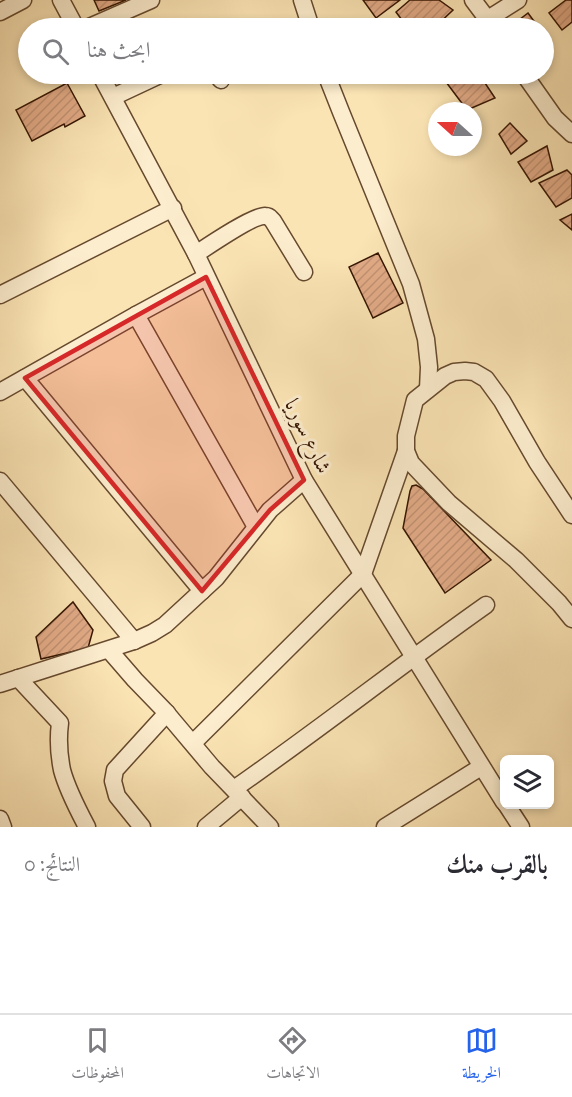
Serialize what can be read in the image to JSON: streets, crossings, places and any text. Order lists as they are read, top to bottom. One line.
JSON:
{"streets":{"street":["شارع سوريا"]},"north":"left","page":{"search":"ابحث هنا","heading":["بالقرب منك","النتائج: 0"],"nav":["الخريطة","الاتجاهات","المحفوظات"]}}
